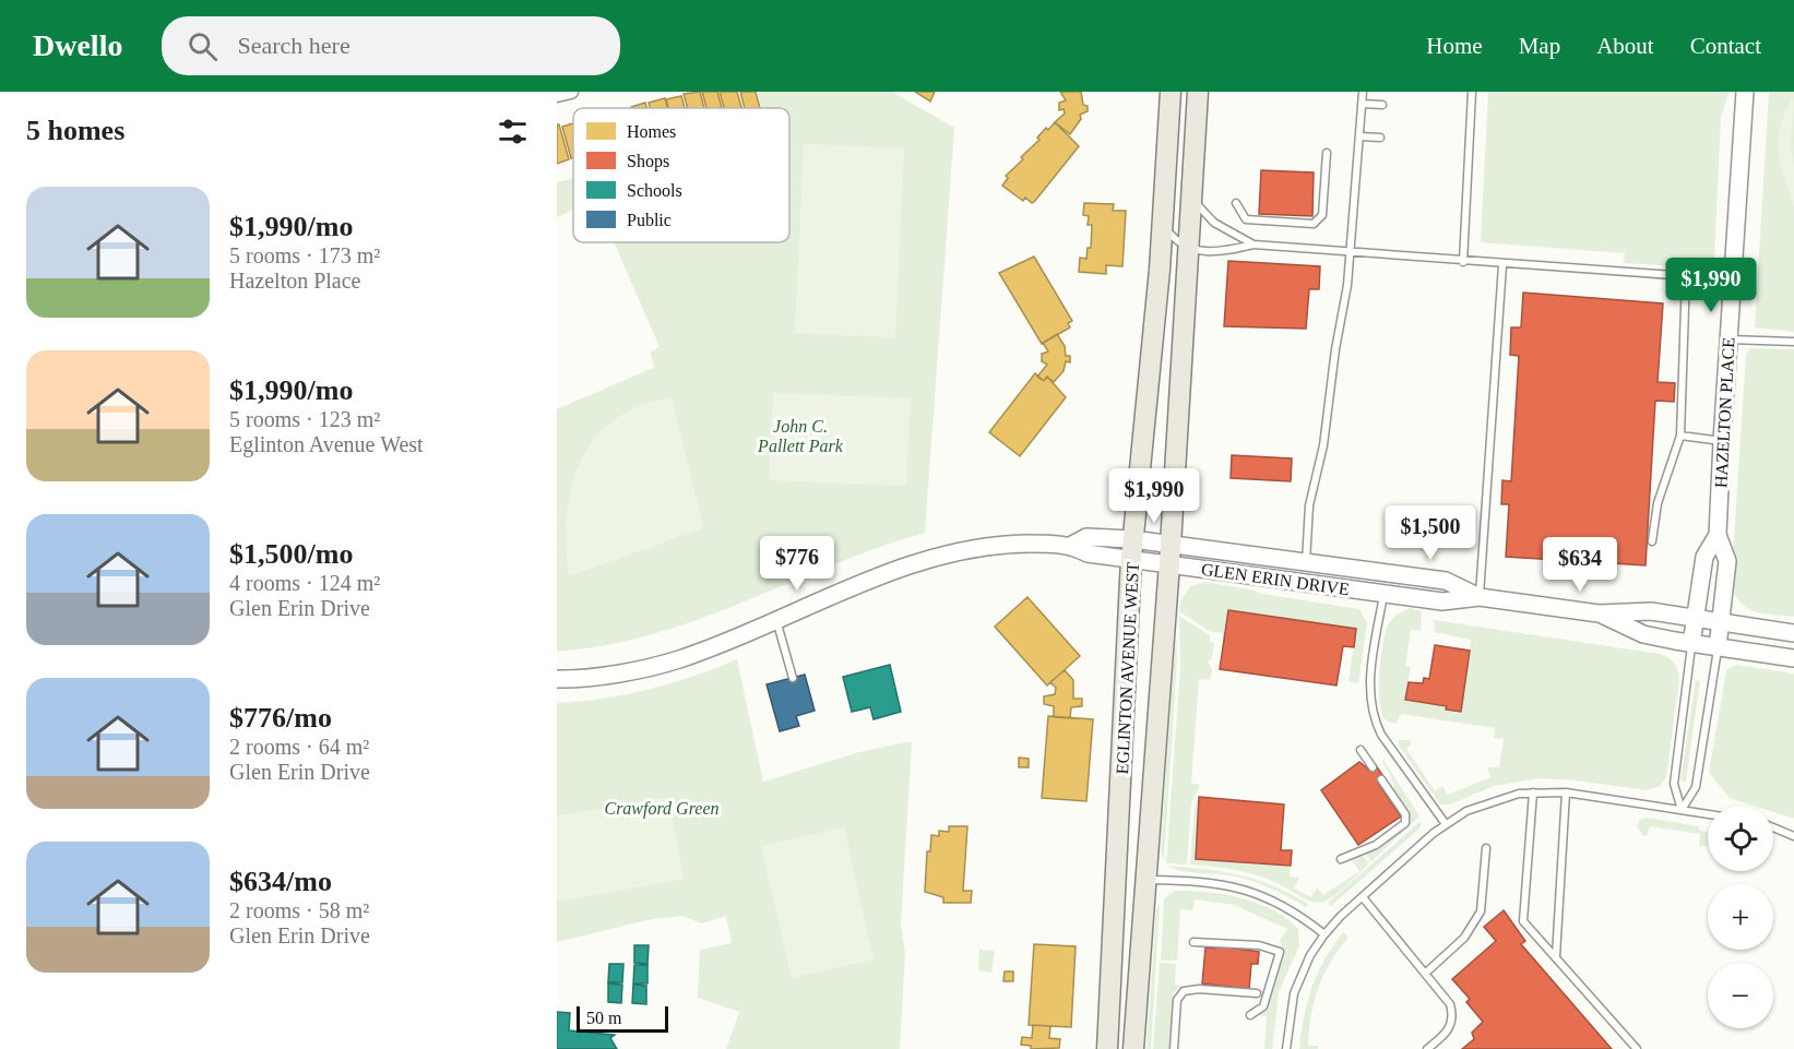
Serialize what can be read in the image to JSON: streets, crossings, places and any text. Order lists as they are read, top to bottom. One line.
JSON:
{"streets":{"main road":["EGLINTON AVENUE WEST"],"street":["HAZELTON PLACE","GLEN ERIN DRIVE"]},"crossings":[["HAZELTON PLACE","GLEN ERIN DRIVE"],["GLEN ERIN DRIVE","EGLINTON AVENUE WEST"]],"parks":["John C. Pallett Park","Crawford Green"],"legend":["Homes","Shops","Schools","Public"],"scale_bar":"50 m","page":{"header":"Dwello","search":"Search here","nav":["Home","Map","About","Contact"],"heading":"5 homes","list":[{"name":"$1,990/mo","note":"5 rooms · 173 m² · Hazelton Place"},{"name":"$1,990/mo","note":"5 rooms · 123 m² · Eglinton Avenue West"},{"name":"$1,500/mo","note":"4 rooms · 124 m² · Glen Erin Drive"},{"name":"$776/mo","note":"2 rooms · 64 m² · Glen Erin Drive"},{"name":"$634/mo","note":"2 rooms · 58 m² · Glen Erin Drive"}],"price":["$1,990","$1,990","$1,500","$776","$634"],"map_buttons":["+","−"],"scale":"50 m"}}
